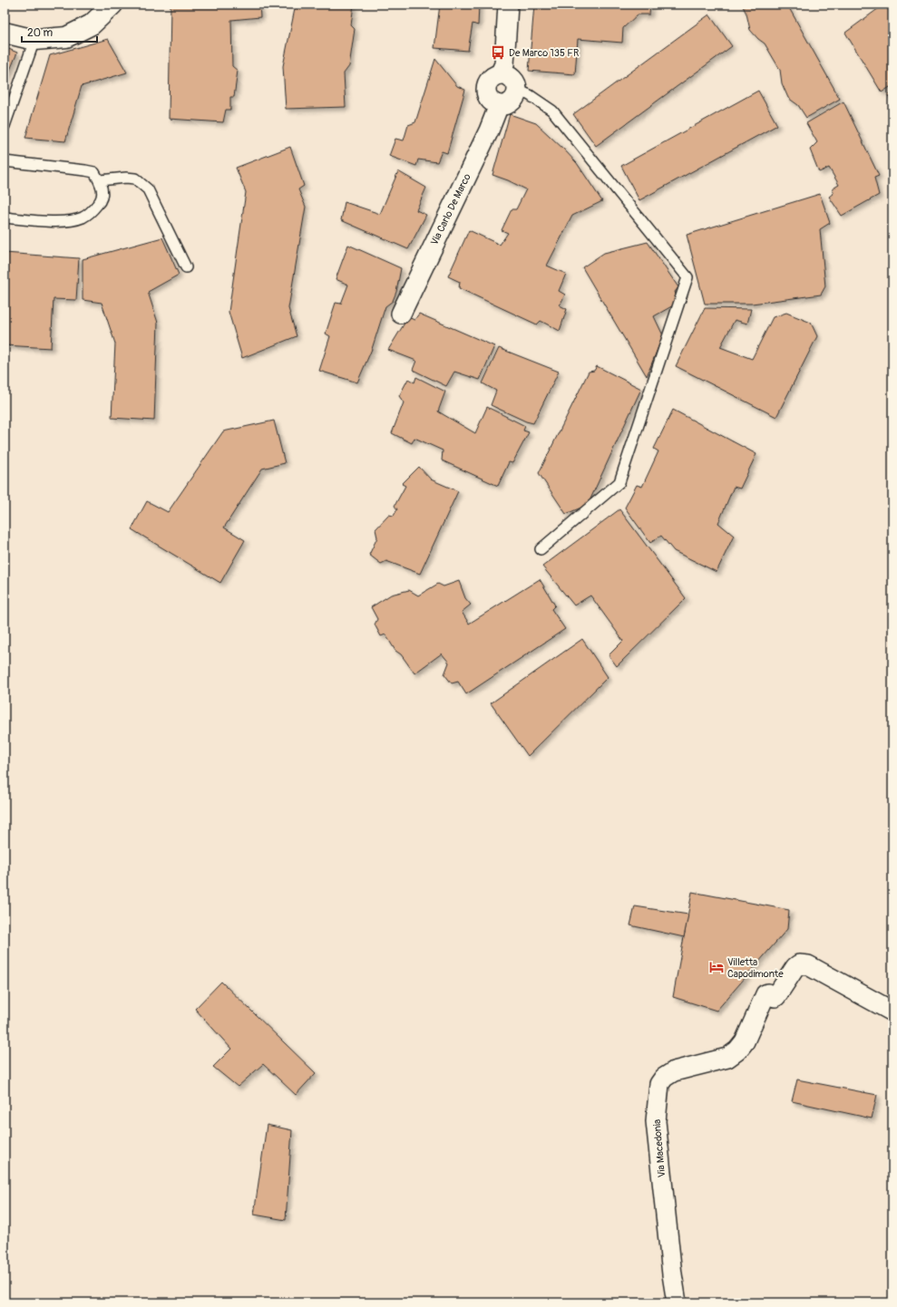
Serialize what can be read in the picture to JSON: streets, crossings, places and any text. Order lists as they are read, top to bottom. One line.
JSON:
{"streets":{"street":["Via Carlo De Marco","Via Macedonia"]},"places":{"bus stop":["De Marco 135 FR"],"hotel":["Villetta Capodimonte"]},"scale_bar":"20 m"}
